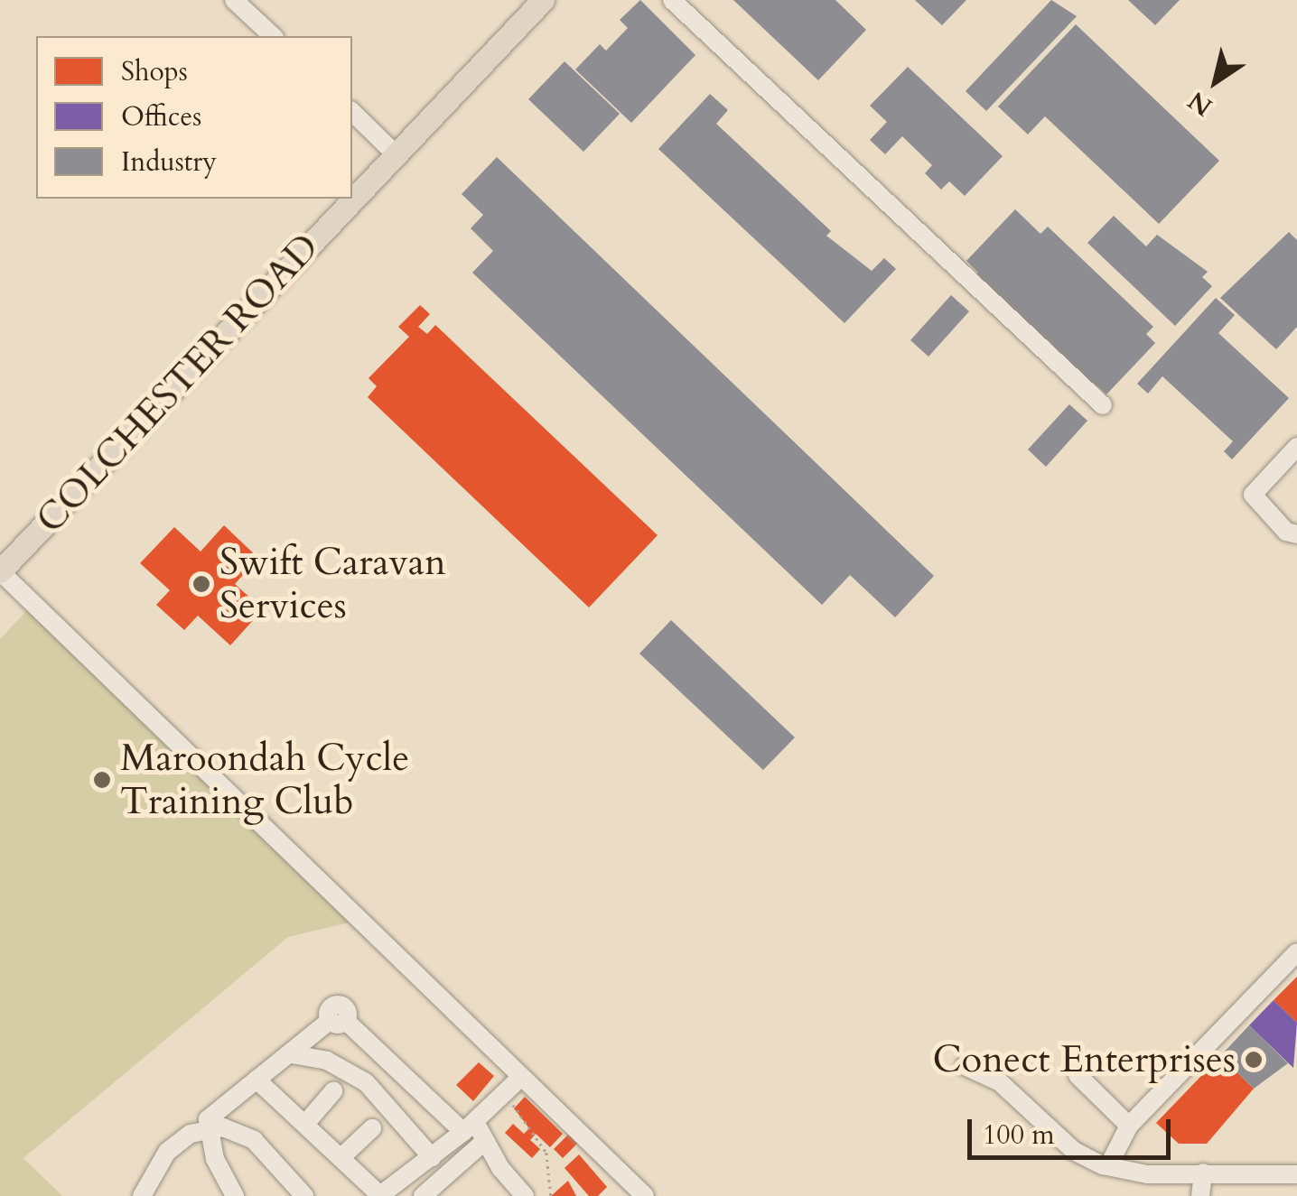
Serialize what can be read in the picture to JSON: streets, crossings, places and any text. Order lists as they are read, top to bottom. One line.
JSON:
{"streets":{"main road":["COLCHESTER ROAD"]},"places":["Swift Caravan Services","Maroondah Cycle Training Club","Conect Enterprises"],"legend":["Shops","Offices","Industry"],"scale_bar":"100 m","north":"bottom left"}
